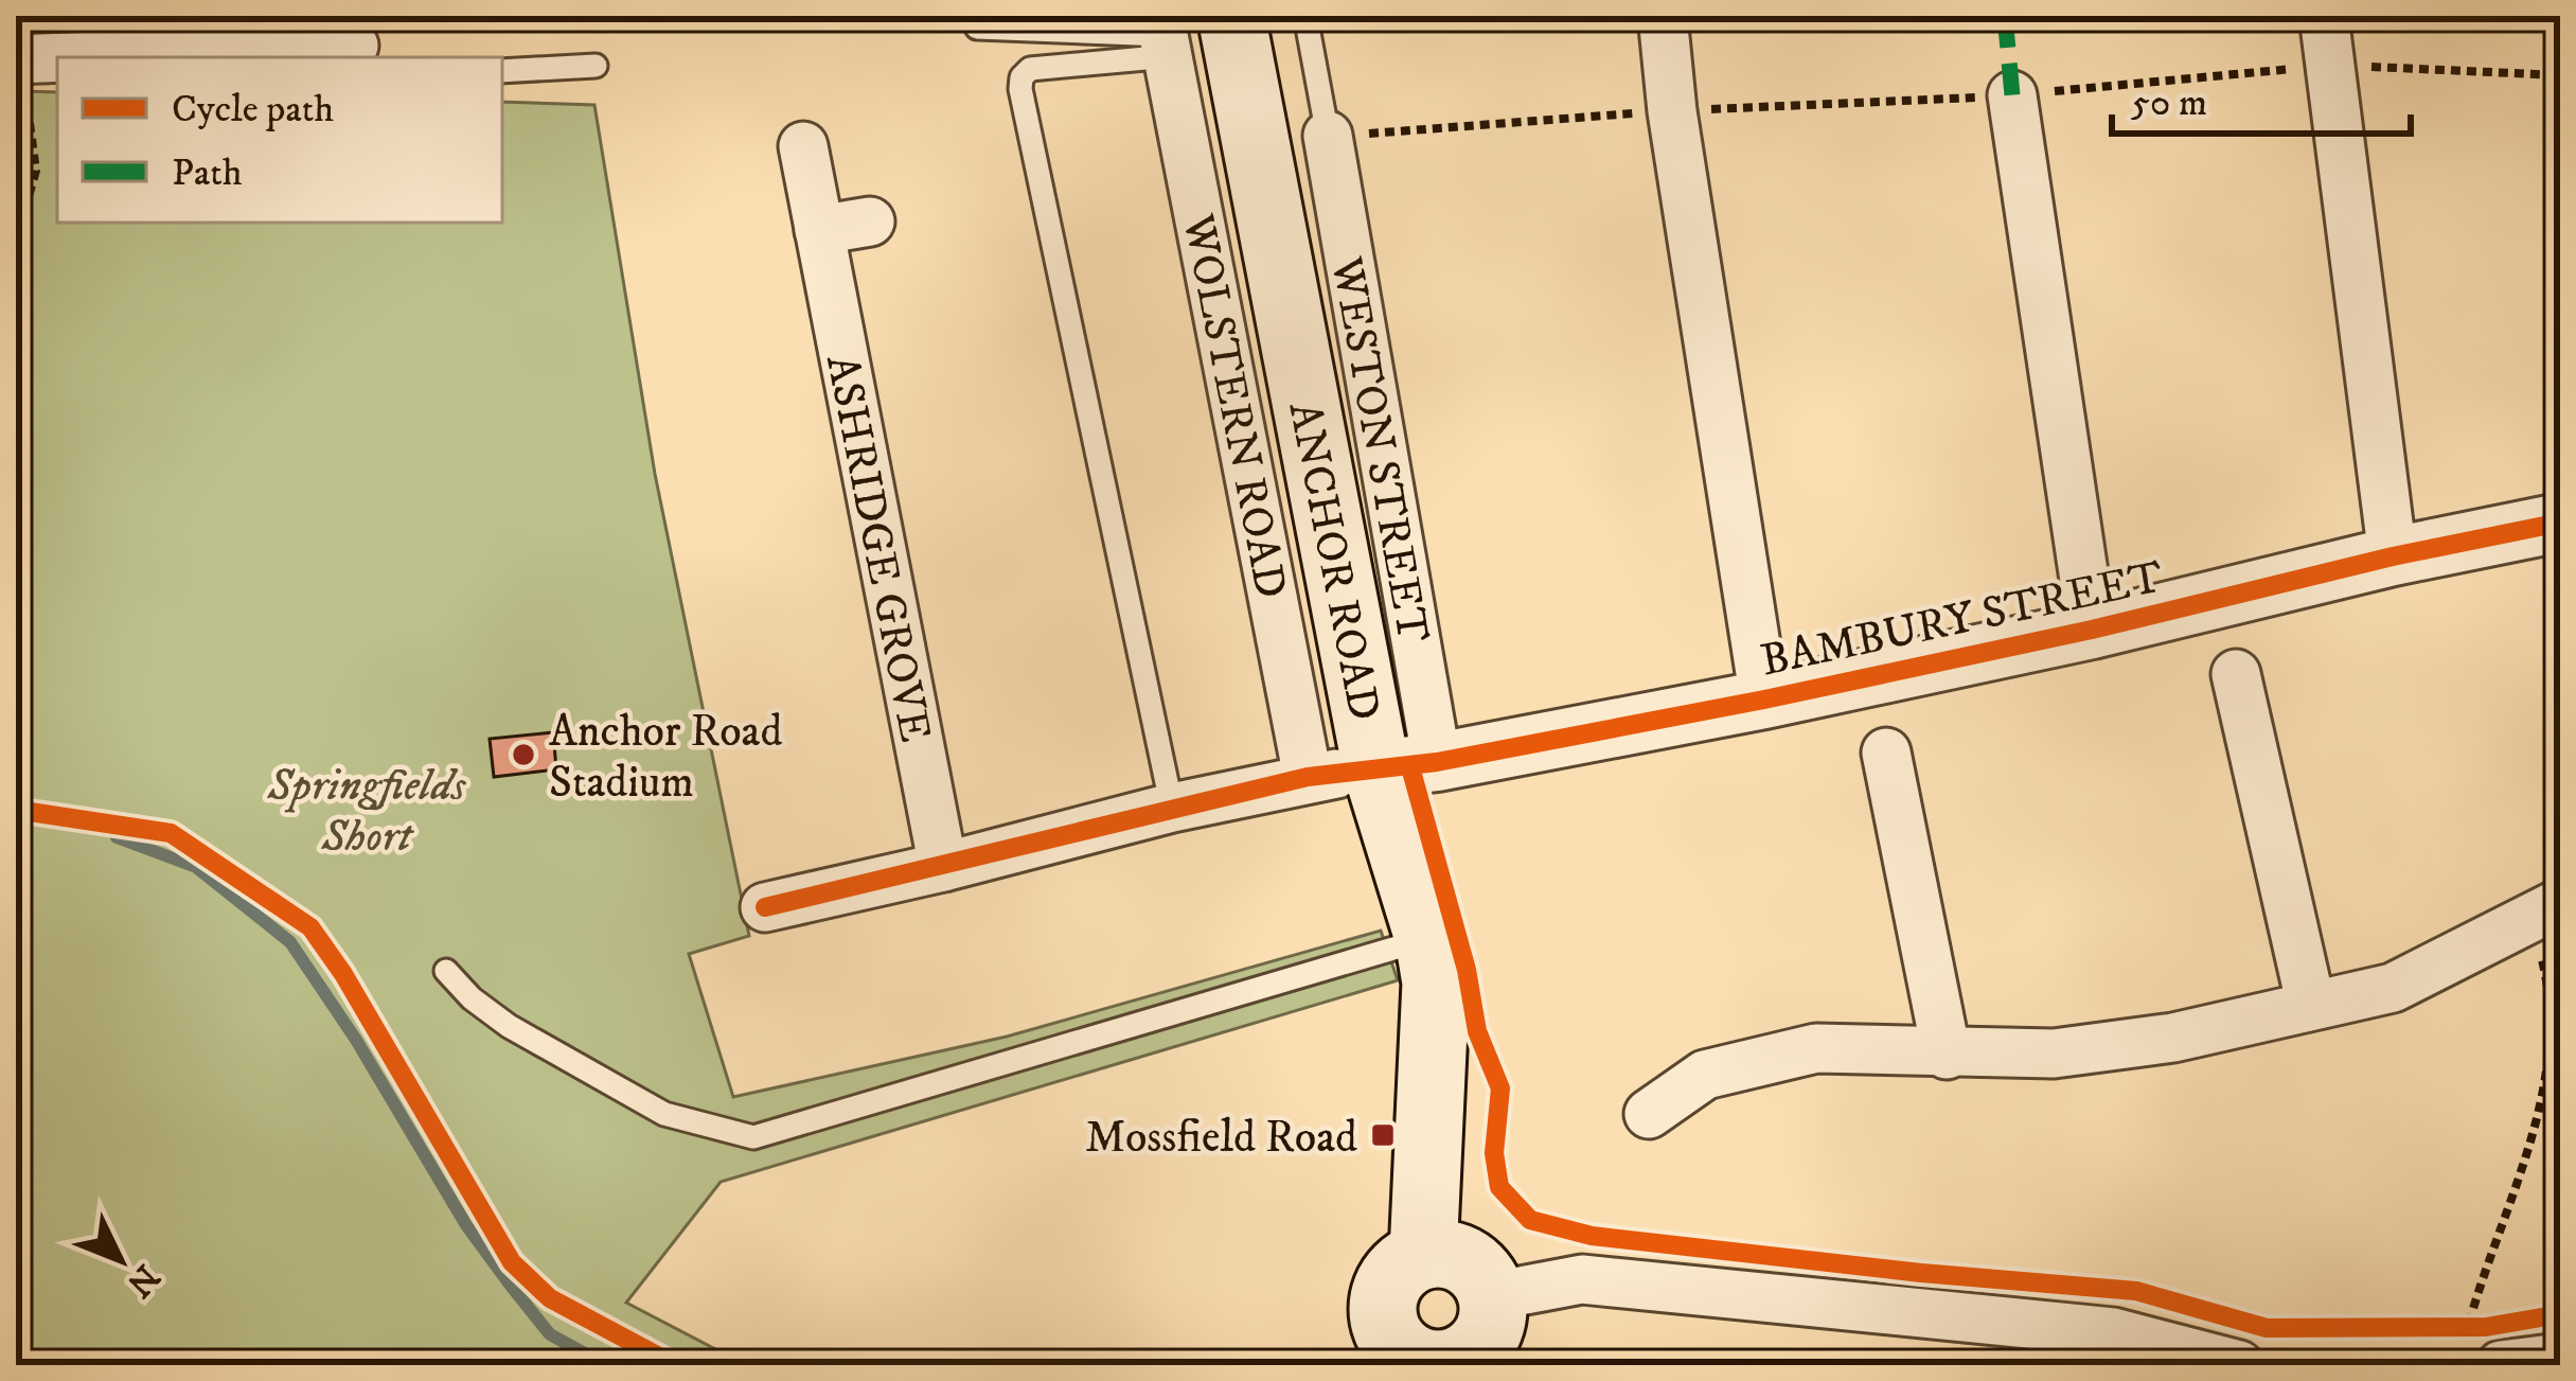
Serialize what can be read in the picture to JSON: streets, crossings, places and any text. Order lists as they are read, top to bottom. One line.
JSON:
{"streets":{"main road":["ANCHOR ROAD"],"street":["WOLSTERN ROAD","WESTON STREET","ASHRIDGE GROVE","BAMBURY STREET"]},"crossings":[["WESTON STREET","ANCHOR ROAD"],["WESTON STREET","BAMBURY STREET"],["ANCHOR ROAD","BAMBURY STREET"]],"parks":["Springfields Short"],"places":{"other":["Anchor Road Stadium"],"transit":["Mossfield Road"]},"legend":["Cycle path","Path"],"scale_bar":"50 m","north":"bottom right"}
